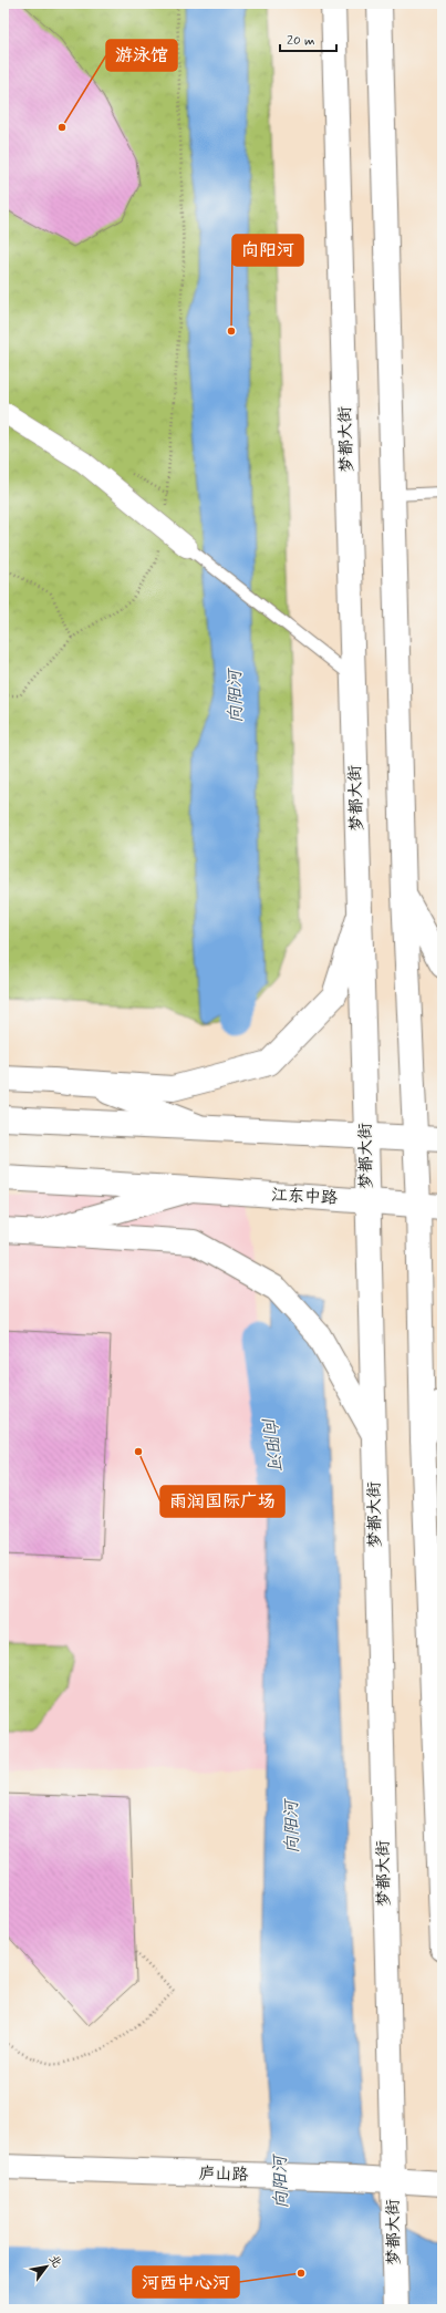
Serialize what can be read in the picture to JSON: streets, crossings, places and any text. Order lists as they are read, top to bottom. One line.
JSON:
{"streets":{"main road":["梦都大街","江东中路","庐山路"]},"crossings":[["梦都大街","江东中路"],["梦都大街","庐山路"]],"water":["向阳河"],"places":["游泳馆","向阳河","雨润国际广场","河西中心河"],"scale_bar":"20 m","north":"top right"}
